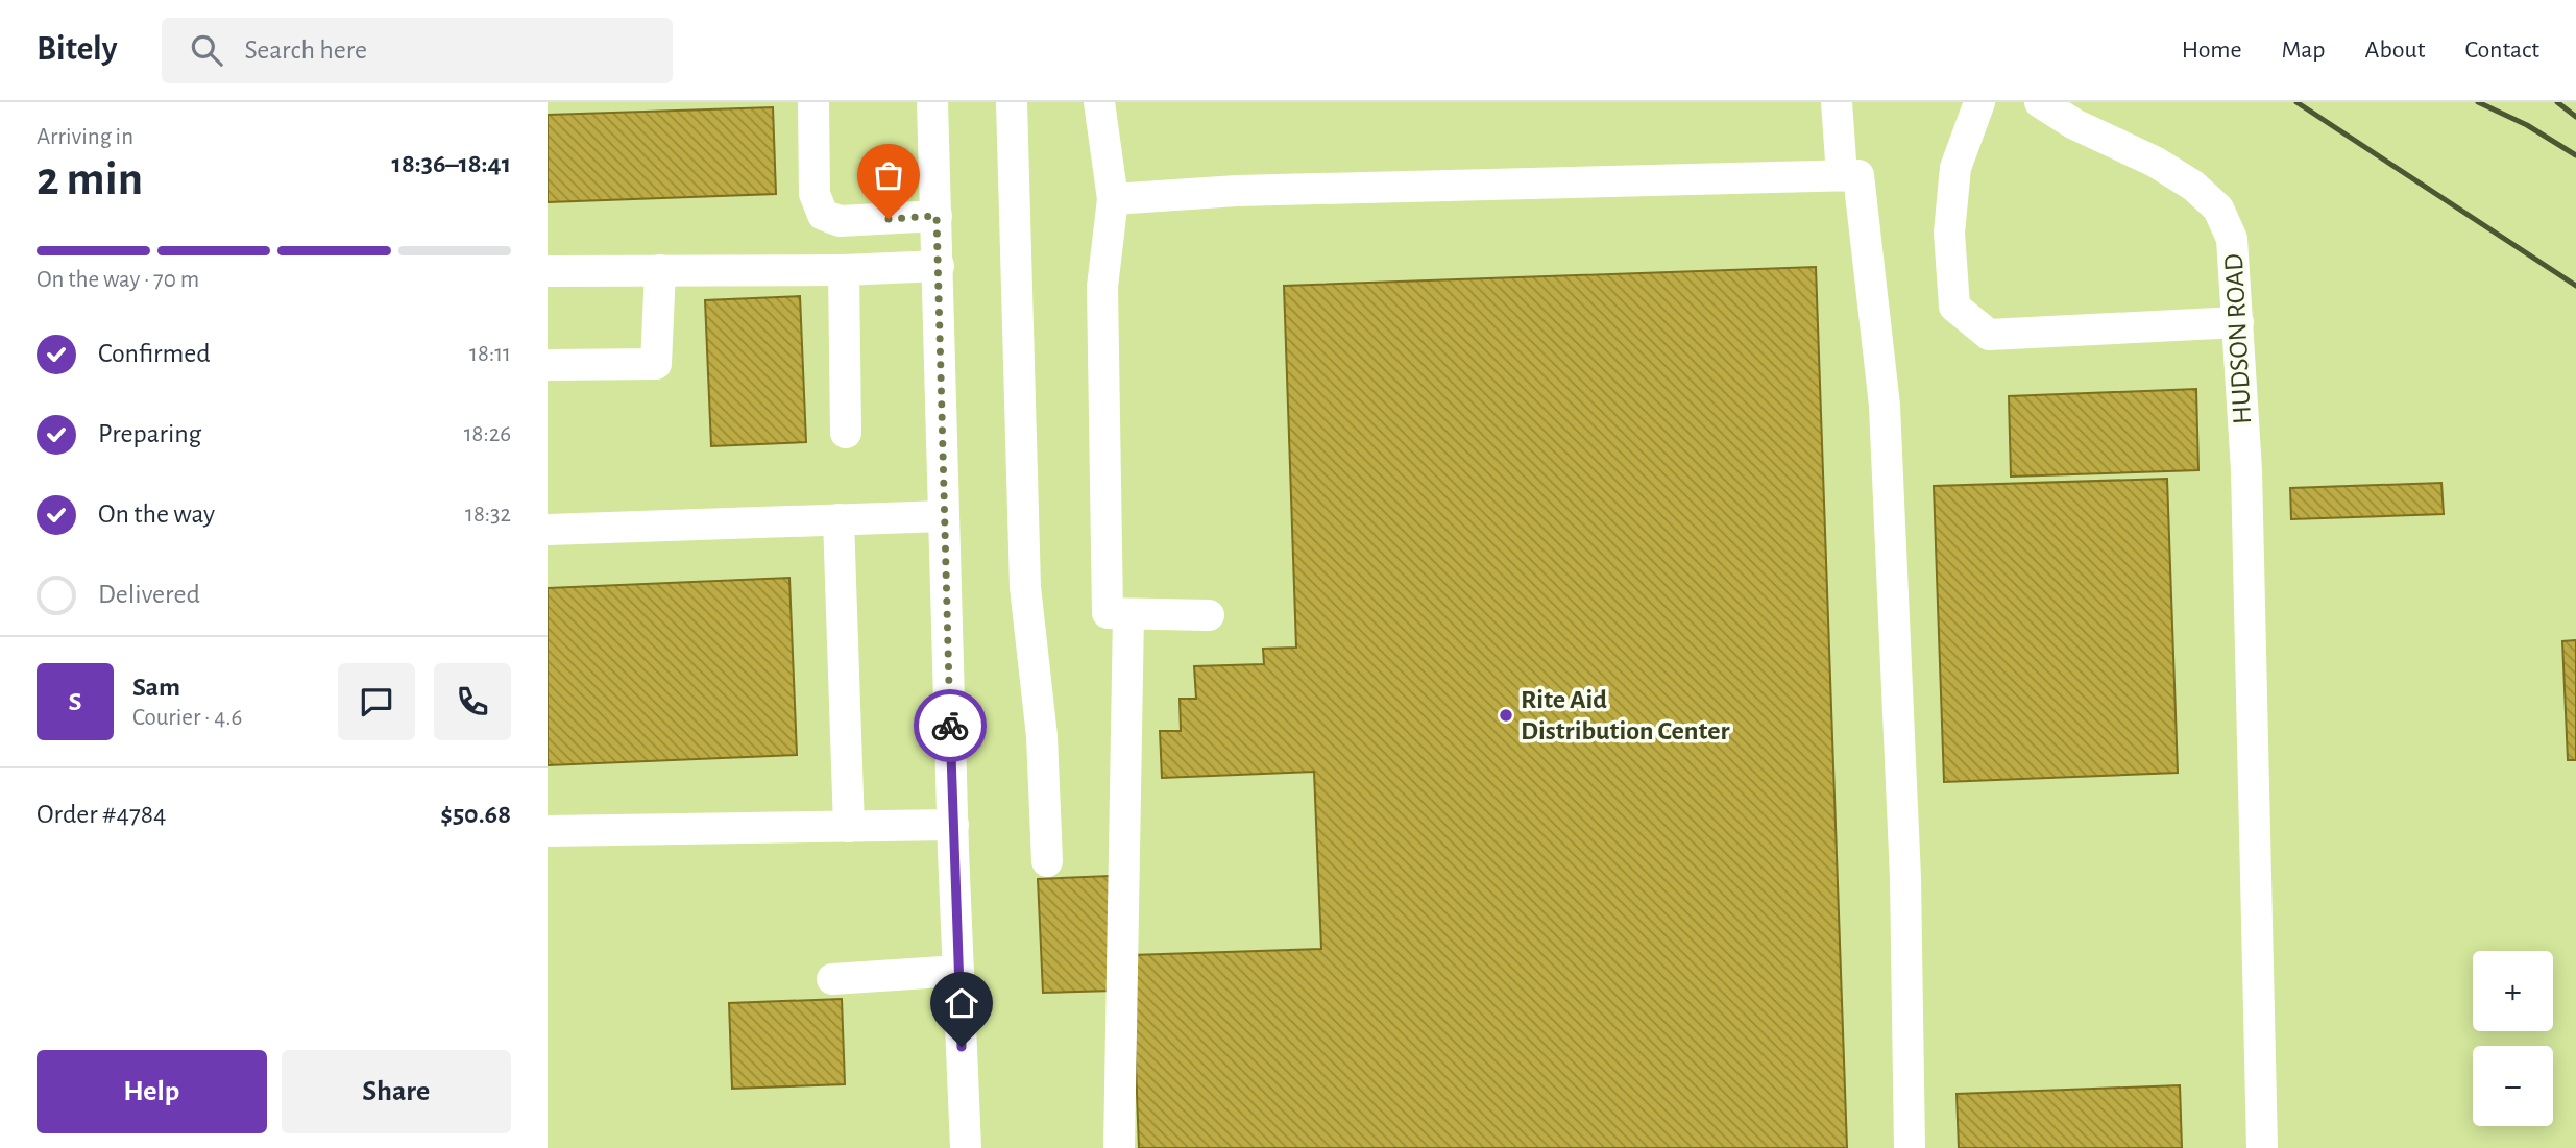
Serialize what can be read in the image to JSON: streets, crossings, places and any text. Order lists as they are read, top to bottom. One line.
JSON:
{"streets":{"street":["HUDSON ROAD"]},"places":["Rite Aid Distribution Center"],"page":{"header":"Bitely","search":"Search here","nav":["Home","Map","About","Contact"],"heading":["2 min","Arriving in","18:36–18:41"],"panel":["Sam","Courier · 4.6","Order #4784","$50.68"],"bar":"On the way · 70 m","list":[["Confirmed","18:11"],["Preparing","18:26"],["On the way","18:32"],"Delivered"],"round":"S","map_buttons":["+","−"],"buttons":["Help","Share"]}}
